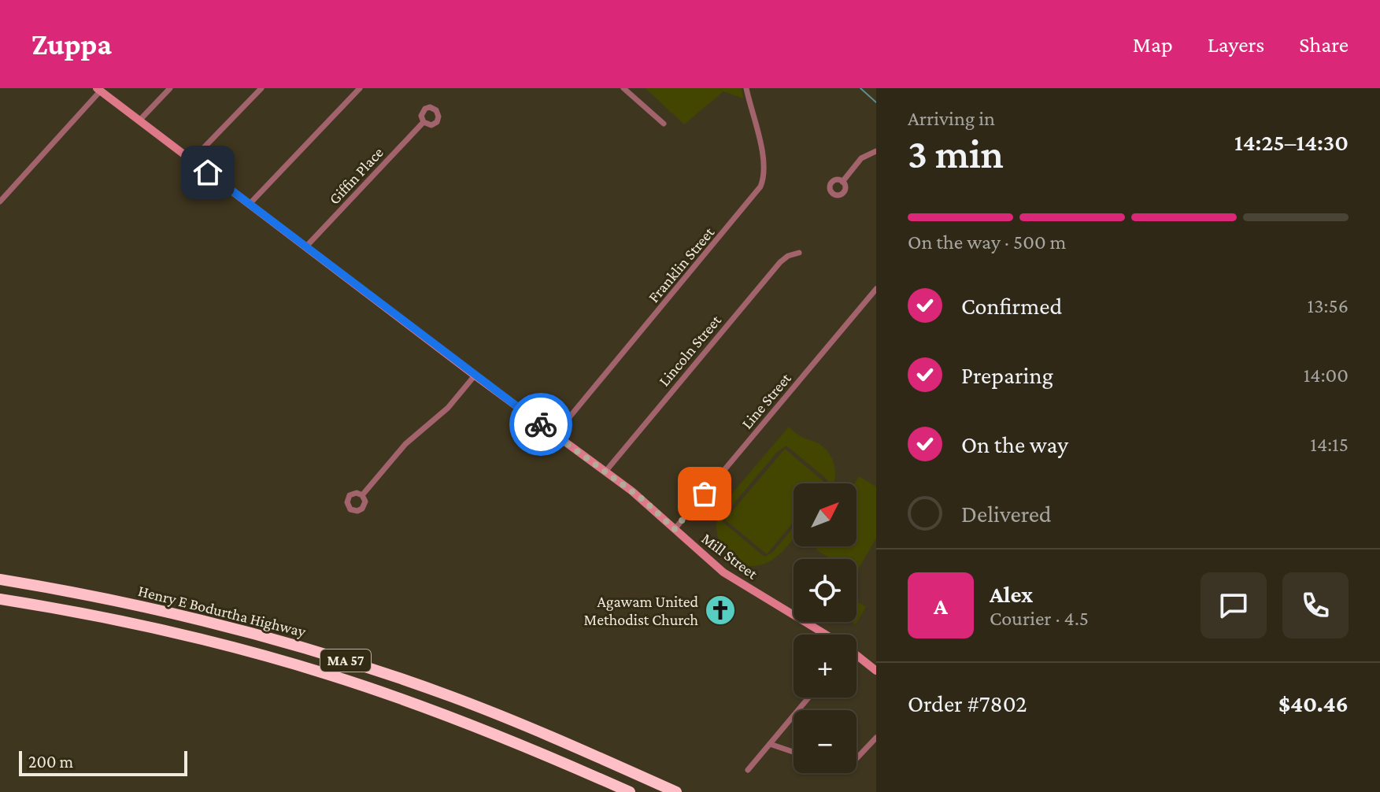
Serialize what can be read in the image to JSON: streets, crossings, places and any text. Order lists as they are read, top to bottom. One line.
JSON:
{"streets":{"highway":["Henry E Bodurtha Highway","MA 57"],"street":["Giffin Place","Franklin Street","Lincoln Street","Line Street","Mill Street"]},"crossings":[["Giffin Place","Mill Street"],["Franklin Street","Mill Street"],["Lincoln Street","Mill Street"],["Line Street","Mill Street"]],"places":{"church":["Agawam United Methodist Church"]},"scale_bar":"200 m","north":"top right","page":{"header":"Zuppa","nav":["Map","Layers","Share"],"heading":["3 min","Arriving in","14:25–14:30"],"panel":["Alex","Courier · 4.5","Order #7802","$40.46"],"bar":"On the way · 500 m","list":[["Confirmed","13:56"],["Preparing","14:00"],["On the way","14:15"],"Delivered"],"map_buttons":["+","−"],"round":"A","scale":"200 m"}}
